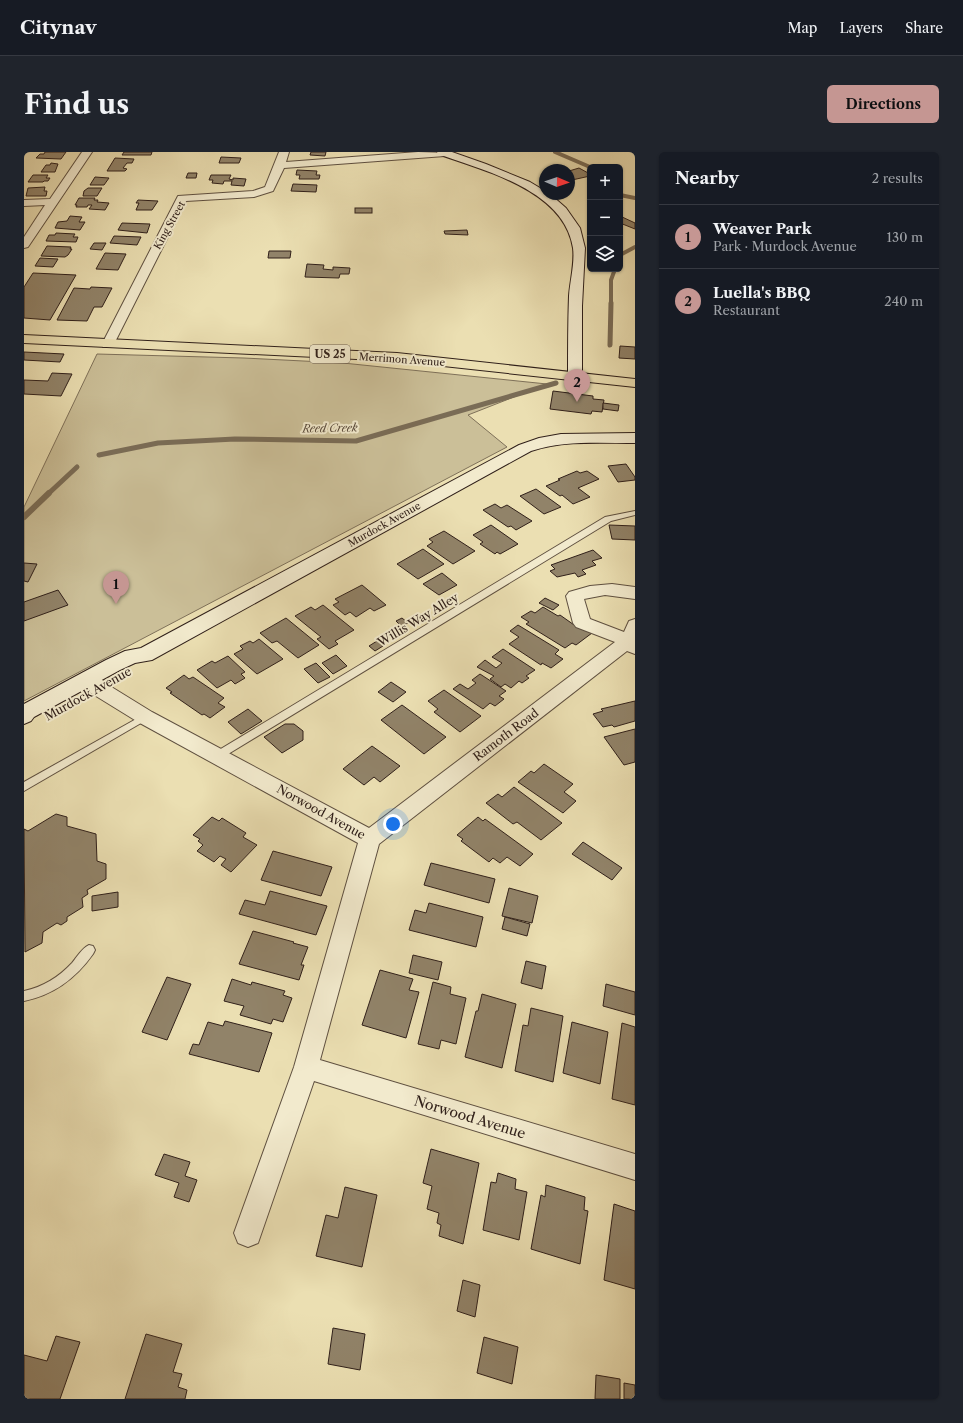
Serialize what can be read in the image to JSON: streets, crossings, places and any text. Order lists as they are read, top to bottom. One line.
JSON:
{"streets":{"main road":["US 25","Merrimon Avenue"],"street":["King Street","Murdock Avenue","Ramoth Road","Norwood Avenue"],"lane":["Willis Way Alley"]},"crossings":[["King Street","Merrimon Avenue"],["Murdock Avenue","Norwood Avenue"],["Willis Way Alley","Norwood Avenue"],["Ramoth Road","Norwood Avenue"]],"water":["Reed Creek"],"north":"right","page":{"header":"Citynav","nav":["Map","Layers","Share"],"buttons":"Directions","title":"Find us","heading":["Nearby","2 results"],"map_buttons":["+","−"],"list":[{"mark":"1","name":"Weaver Park","note":"Park · Murdock Avenue","value":"130 m"},{"mark":"2","name":"Luella's BBQ","note":"Restaurant","value":"240 m"}],"pins":["2","1"]}}
